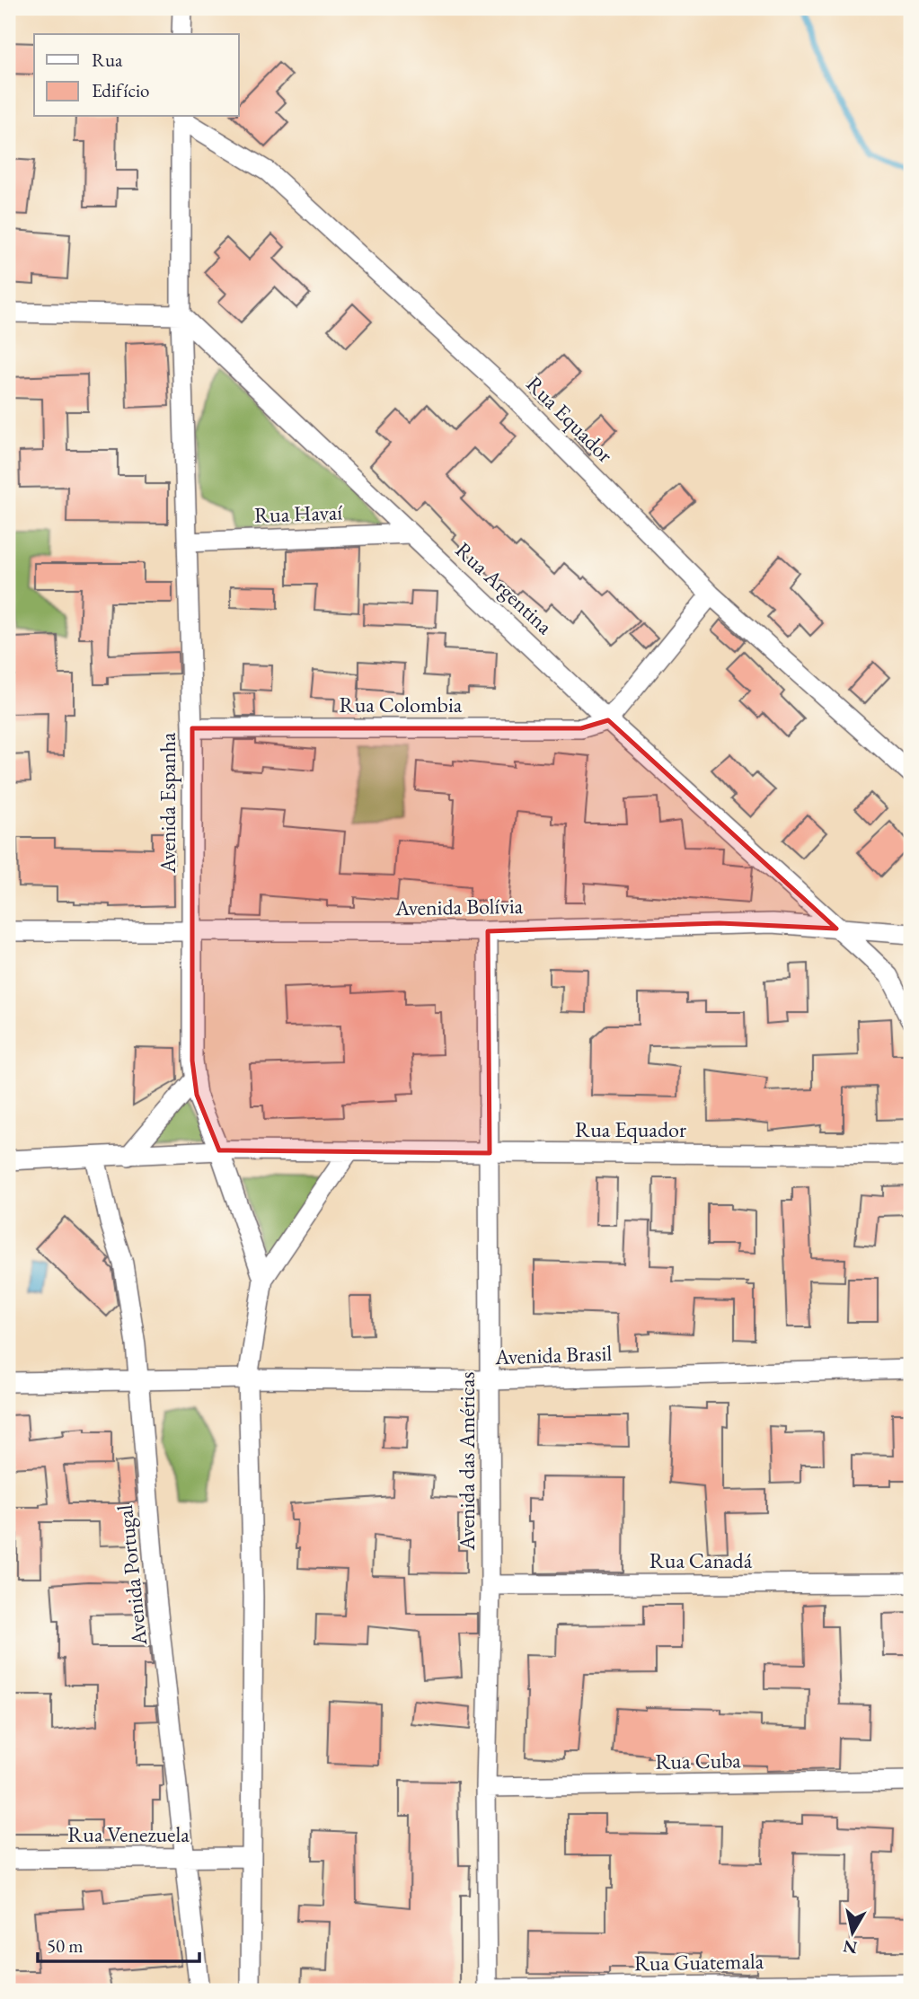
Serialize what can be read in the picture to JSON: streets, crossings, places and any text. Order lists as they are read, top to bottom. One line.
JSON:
{"streets":{"street":["Rua Equador","Rua Havaí","Rua Argentina","Rua Colombia","Avenida Espanha","Avenida Bolívia","Avenida Brasil","Avenida das Américas","Rua Canadá","Avenida Portugal","Rua Cuba","Rua Venezuela","Rua Guatemala"]},"crossings":[["Rua Equador","Avenida Espanha"],["Rua Equador","Avenida das Américas"],["Rua Equador","Avenida Portugal"],["Rua Havaí","Rua Argentina"],["Rua Havaí","Avenida Espanha"],["Rua Argentina","Rua Colombia"],["Rua Argentina","Avenida Espanha"],["Rua Argentina","Avenida Bolívia"],["Rua Colombia","Avenida Espanha"],["Avenida Espanha","Avenida Bolívia"],["Avenida Bolívia","Avenida das Américas"],["Avenida Brasil","Avenida das Américas"],["Avenida Brasil","Avenida Portugal"],["Avenida das Américas","Rua Canadá"],["Avenida das Américas","Rua Cuba"],["Avenida das Américas","Rua Guatemala"],["Avenida Portugal","Rua Venezuela"]],"legend":["Rua","Edifício"],"scale_bar":"50 m","north":"bottom"}
